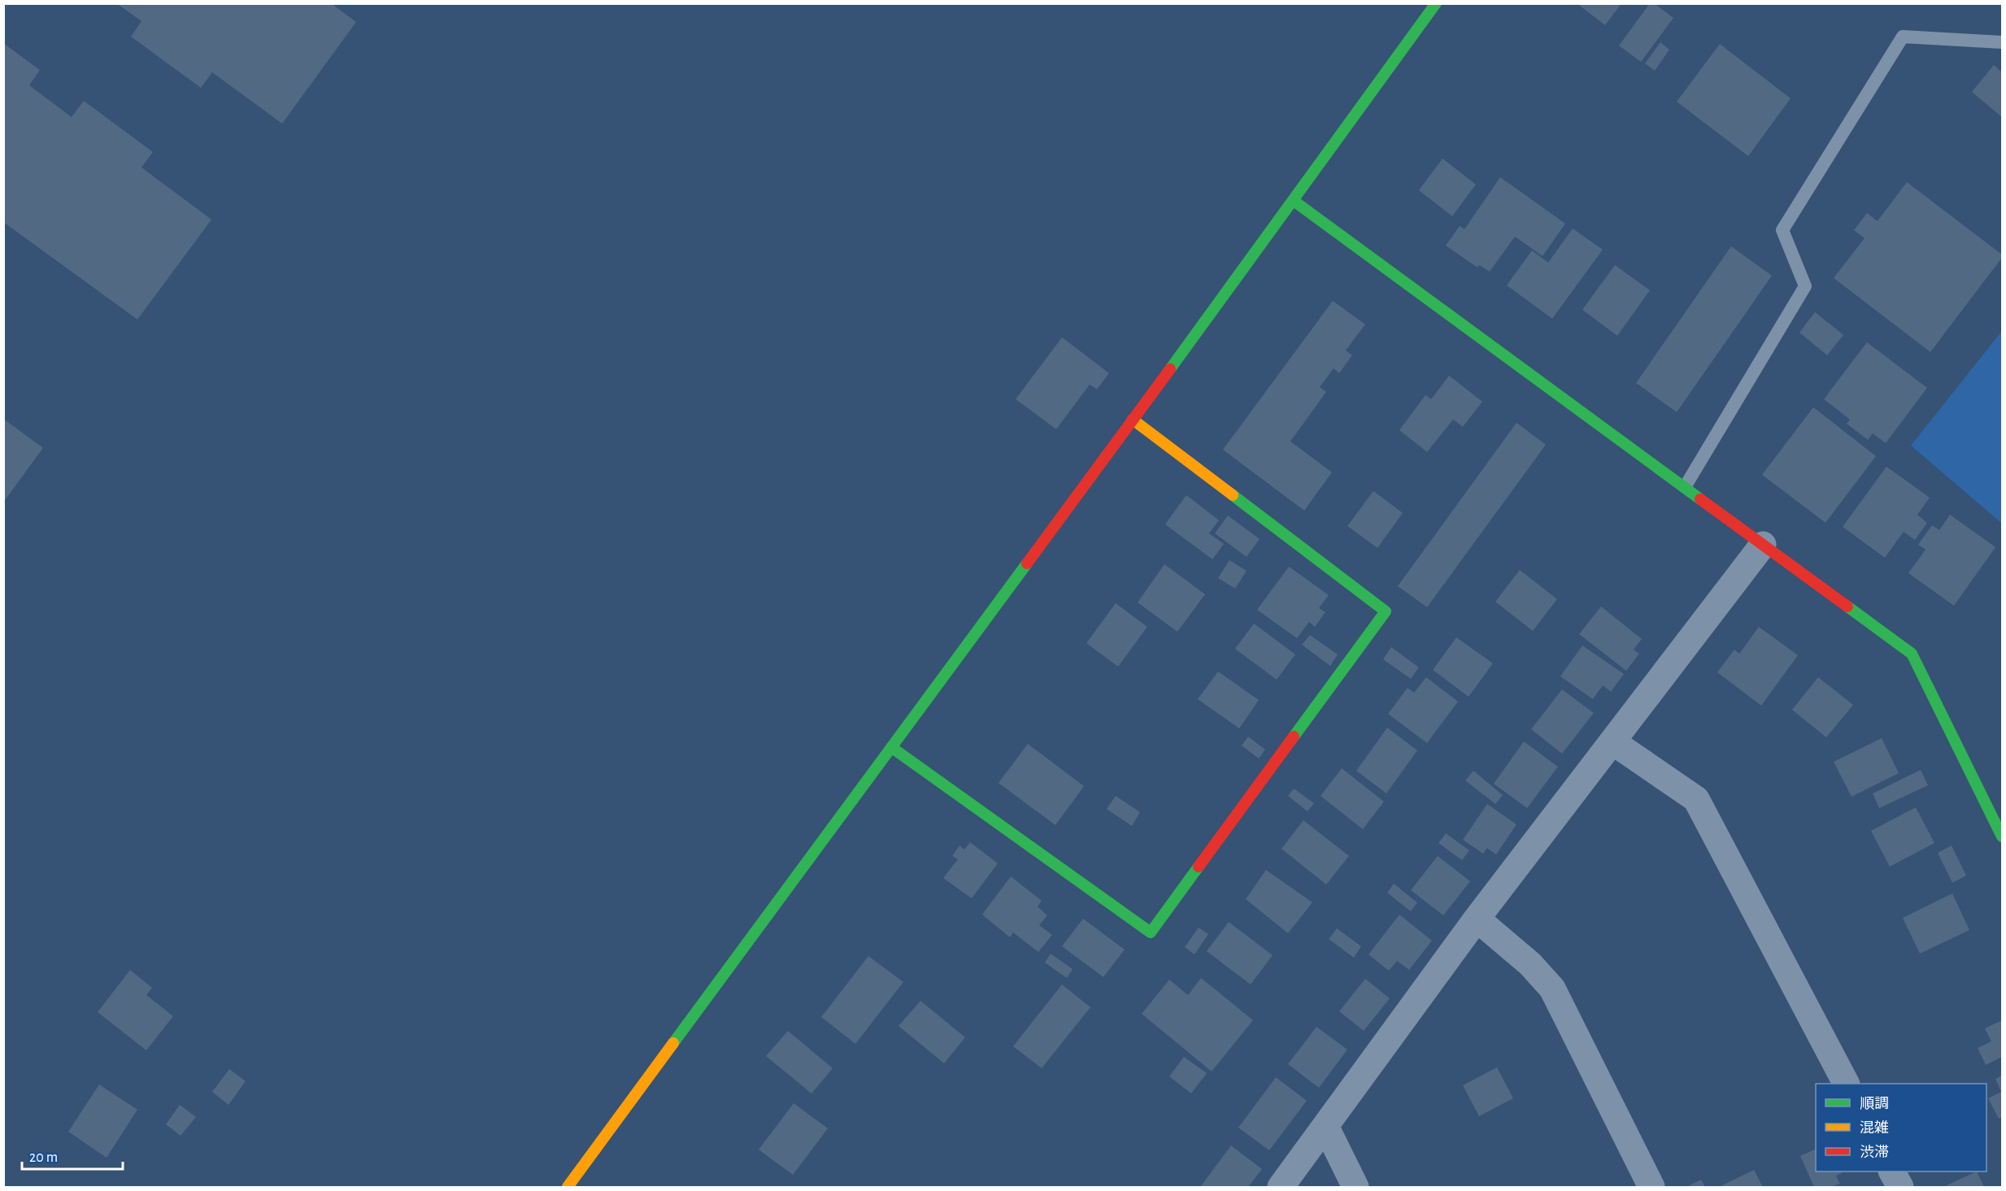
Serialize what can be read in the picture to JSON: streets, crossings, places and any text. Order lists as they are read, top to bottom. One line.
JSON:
{"legend":["順調","混雑","渋滞"],"scale_bar":"20 m"}
